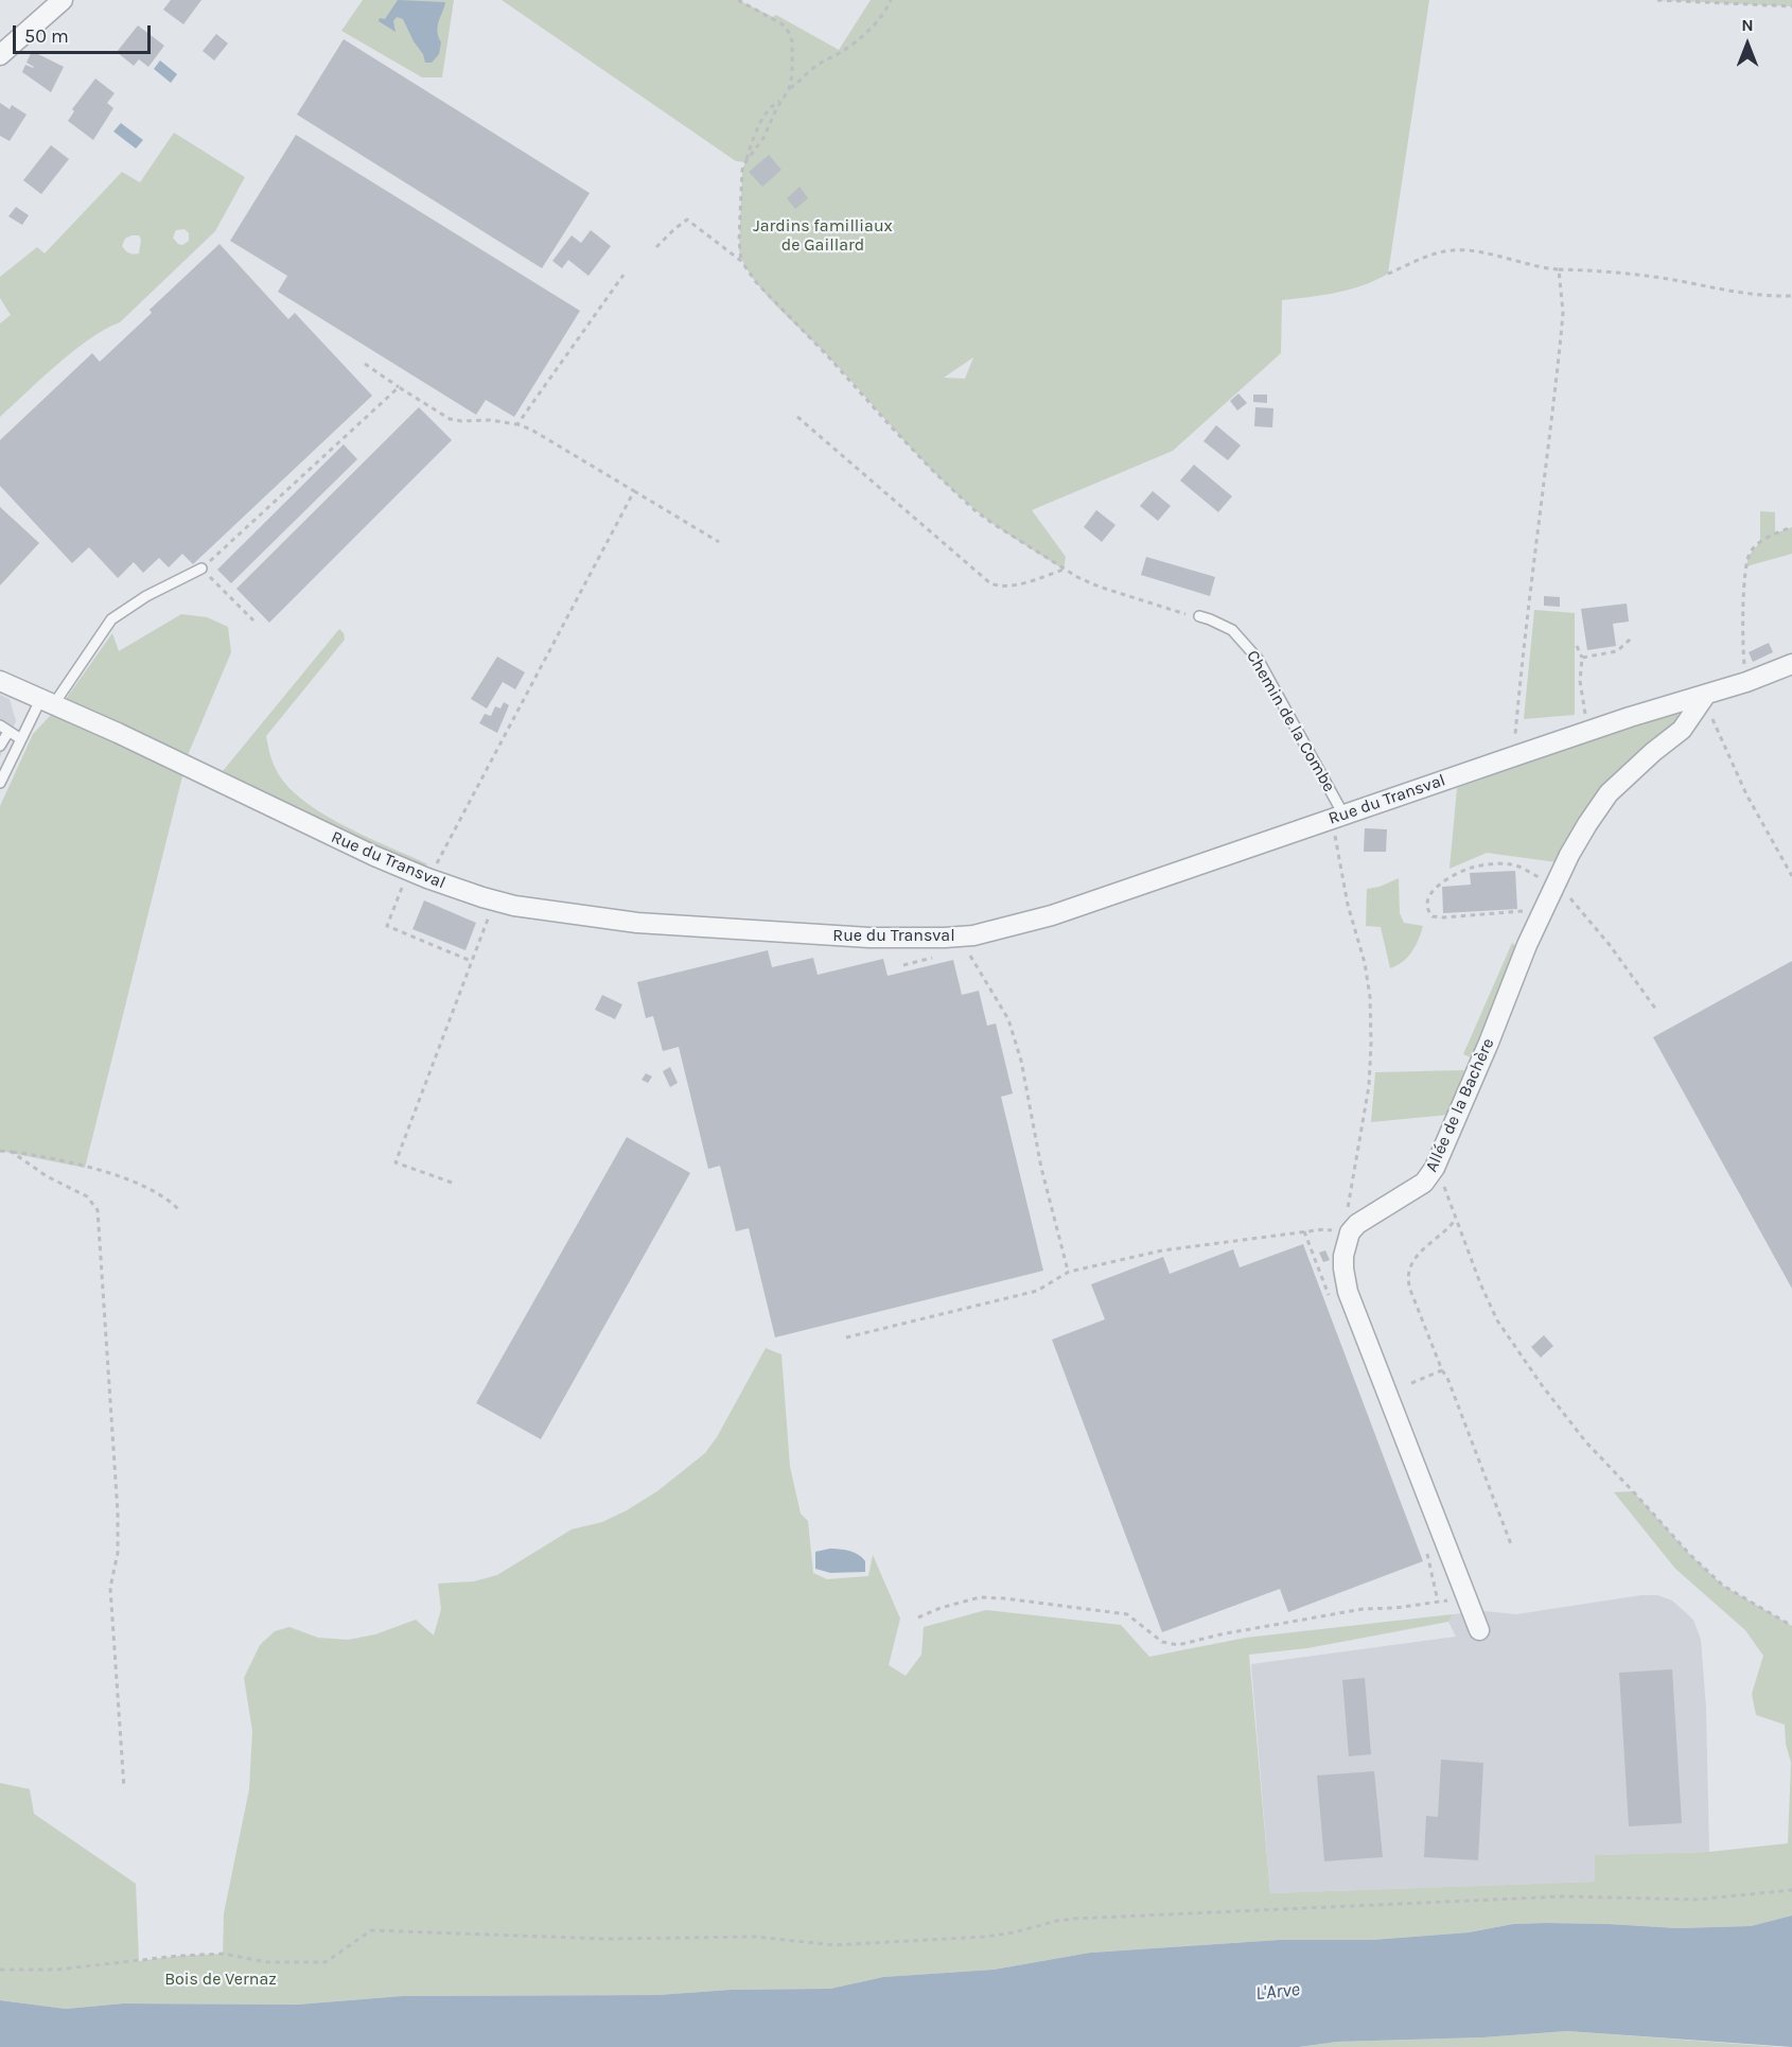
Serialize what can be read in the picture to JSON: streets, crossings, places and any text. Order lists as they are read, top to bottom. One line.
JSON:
{"streets":{"street":["Rue du Transval","Allée de la Bachère"],"lane":["Chemin de la Combe"]},"crossings":[["Chemin de la Combe","Rue du Transval"],["Rue du Transval","Allée de la Bachère"]],"water":["L'Arve"],"parks":["Jardins familliaux de Gaillard","Bois de Vernaz"],"scale_bar":"50 m","north":"top"}
